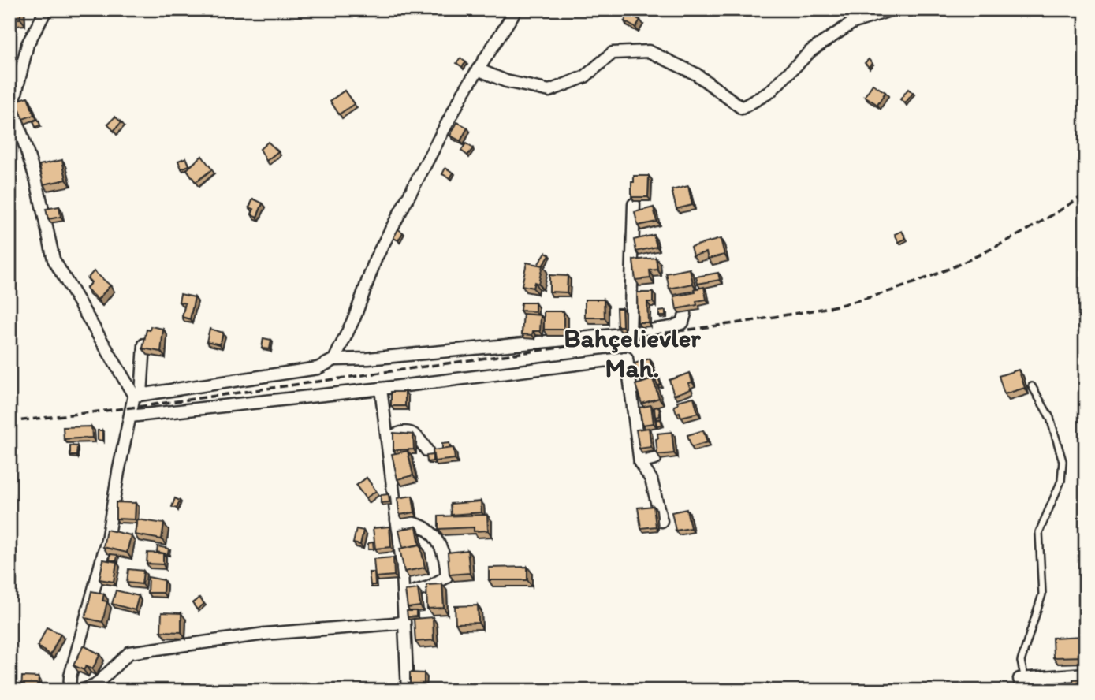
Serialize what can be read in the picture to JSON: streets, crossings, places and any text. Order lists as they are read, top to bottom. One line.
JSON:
{"districts":["Bahçelievler Mah."]}
